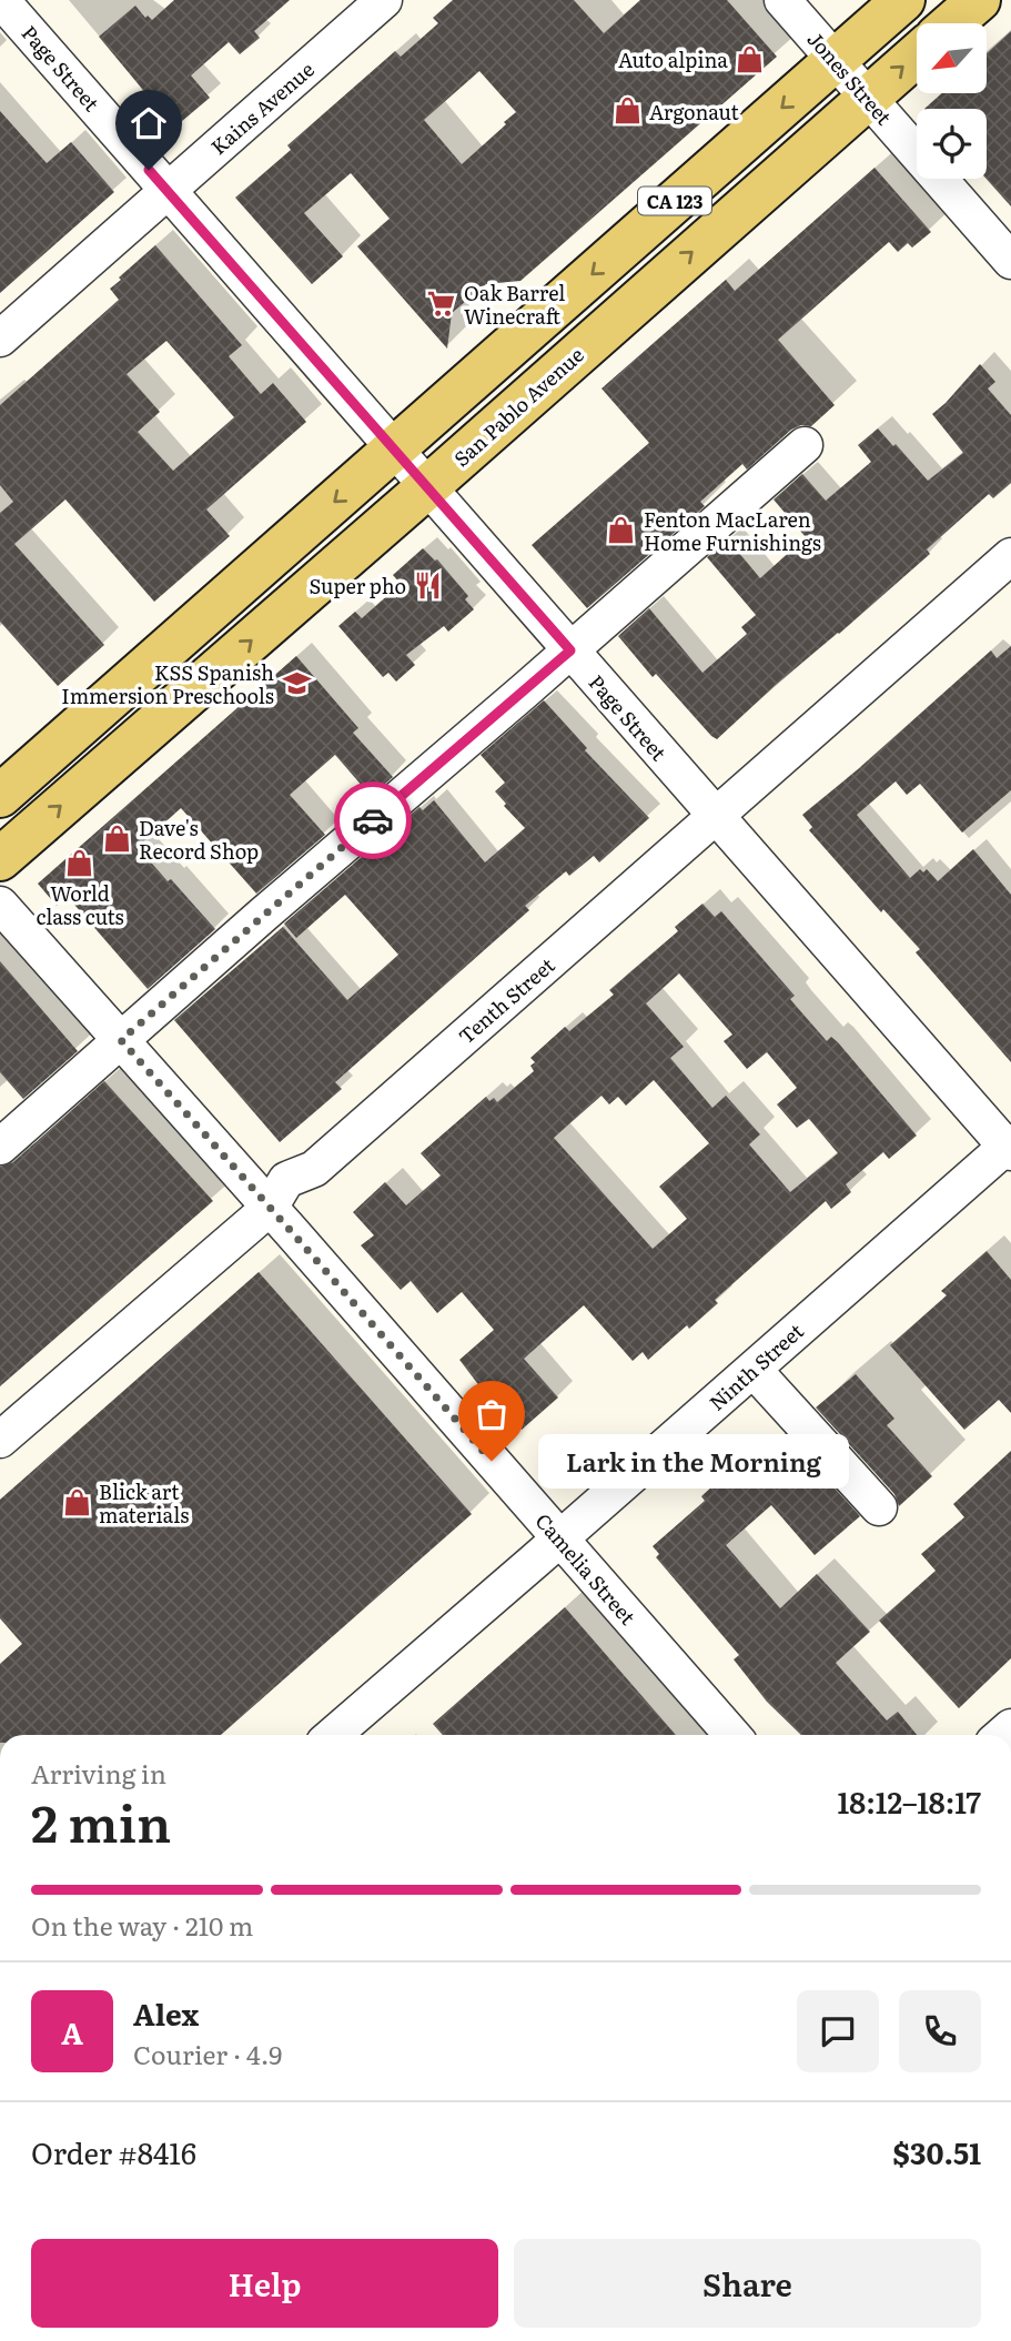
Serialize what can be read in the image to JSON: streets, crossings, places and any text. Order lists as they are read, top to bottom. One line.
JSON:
{"streets":{"main road":["CA 123","San Pablo Avenue"],"street":["Page Street","Jones Street","Kains Avenue","Tenth Street","Ninth Street","Camelia Street"]},"crossings":[["Page Street","Kains Avenue"],["Page Street","CA 123"],["Page Street","San Pablo Avenue"],["Page Street","Tenth Street"],["Page Street","Ninth Street"],["Jones Street","CA 123"],["Jones Street","San Pablo Avenue"],["Tenth Street","Camelia Street"],["Ninth Street","Camelia Street"]],"places":{"shop":["Auto alpina","Argonaut","Fenton MacLaren Home Furnishings","Dave's Record Shop","World class cuts","Blick art materials"],"supermarket":["Oak Barrel Winecraft"],"restaurant":["Super pho"],"school or university":["KSS Spanish Immersion Preschools"],"other":["Lark in the Morning"]},"north":"bottom left","page":{"bubble":"Lark in the Morning","heading":["2 min","Arriving in","18:12–18:17"],"panel":["Alex","Courier · 4.9","Order #8416","$30.51"],"bar":"On the way · 210 m","round":"A","buttons":["Help","Share"]}}
